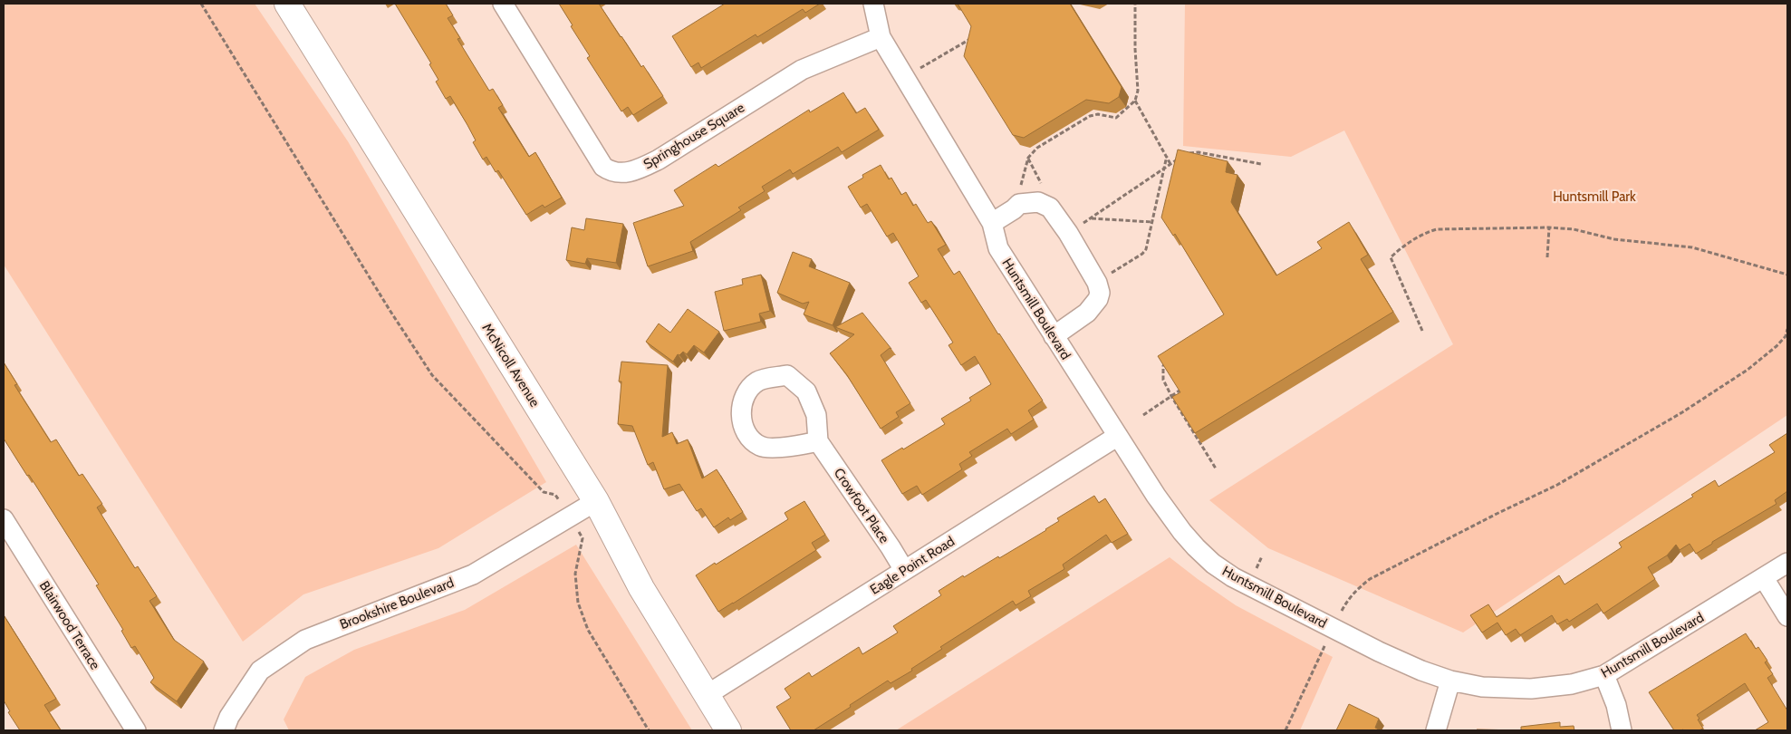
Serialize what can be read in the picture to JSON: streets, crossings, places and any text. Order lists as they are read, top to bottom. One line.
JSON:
{"streets":{"main road":["McNicoll Avenue"],"street":["Springhouse Square","Huntsmill Boulevard","Crowfoot Place","Eagle Point Road","Brookshire Boulevard","Blairwood Terrace"]},"crossings":[["Springhouse Square","Huntsmill Boulevard"],["Huntsmill Boulevard","Eagle Point Road"],["McNicoll Avenue","Eagle Point Road"],["McNicoll Avenue","Brookshire Boulevard"],["Crowfoot Place","Eagle Point Road"]],"parks":["Huntsmill Park"]}
